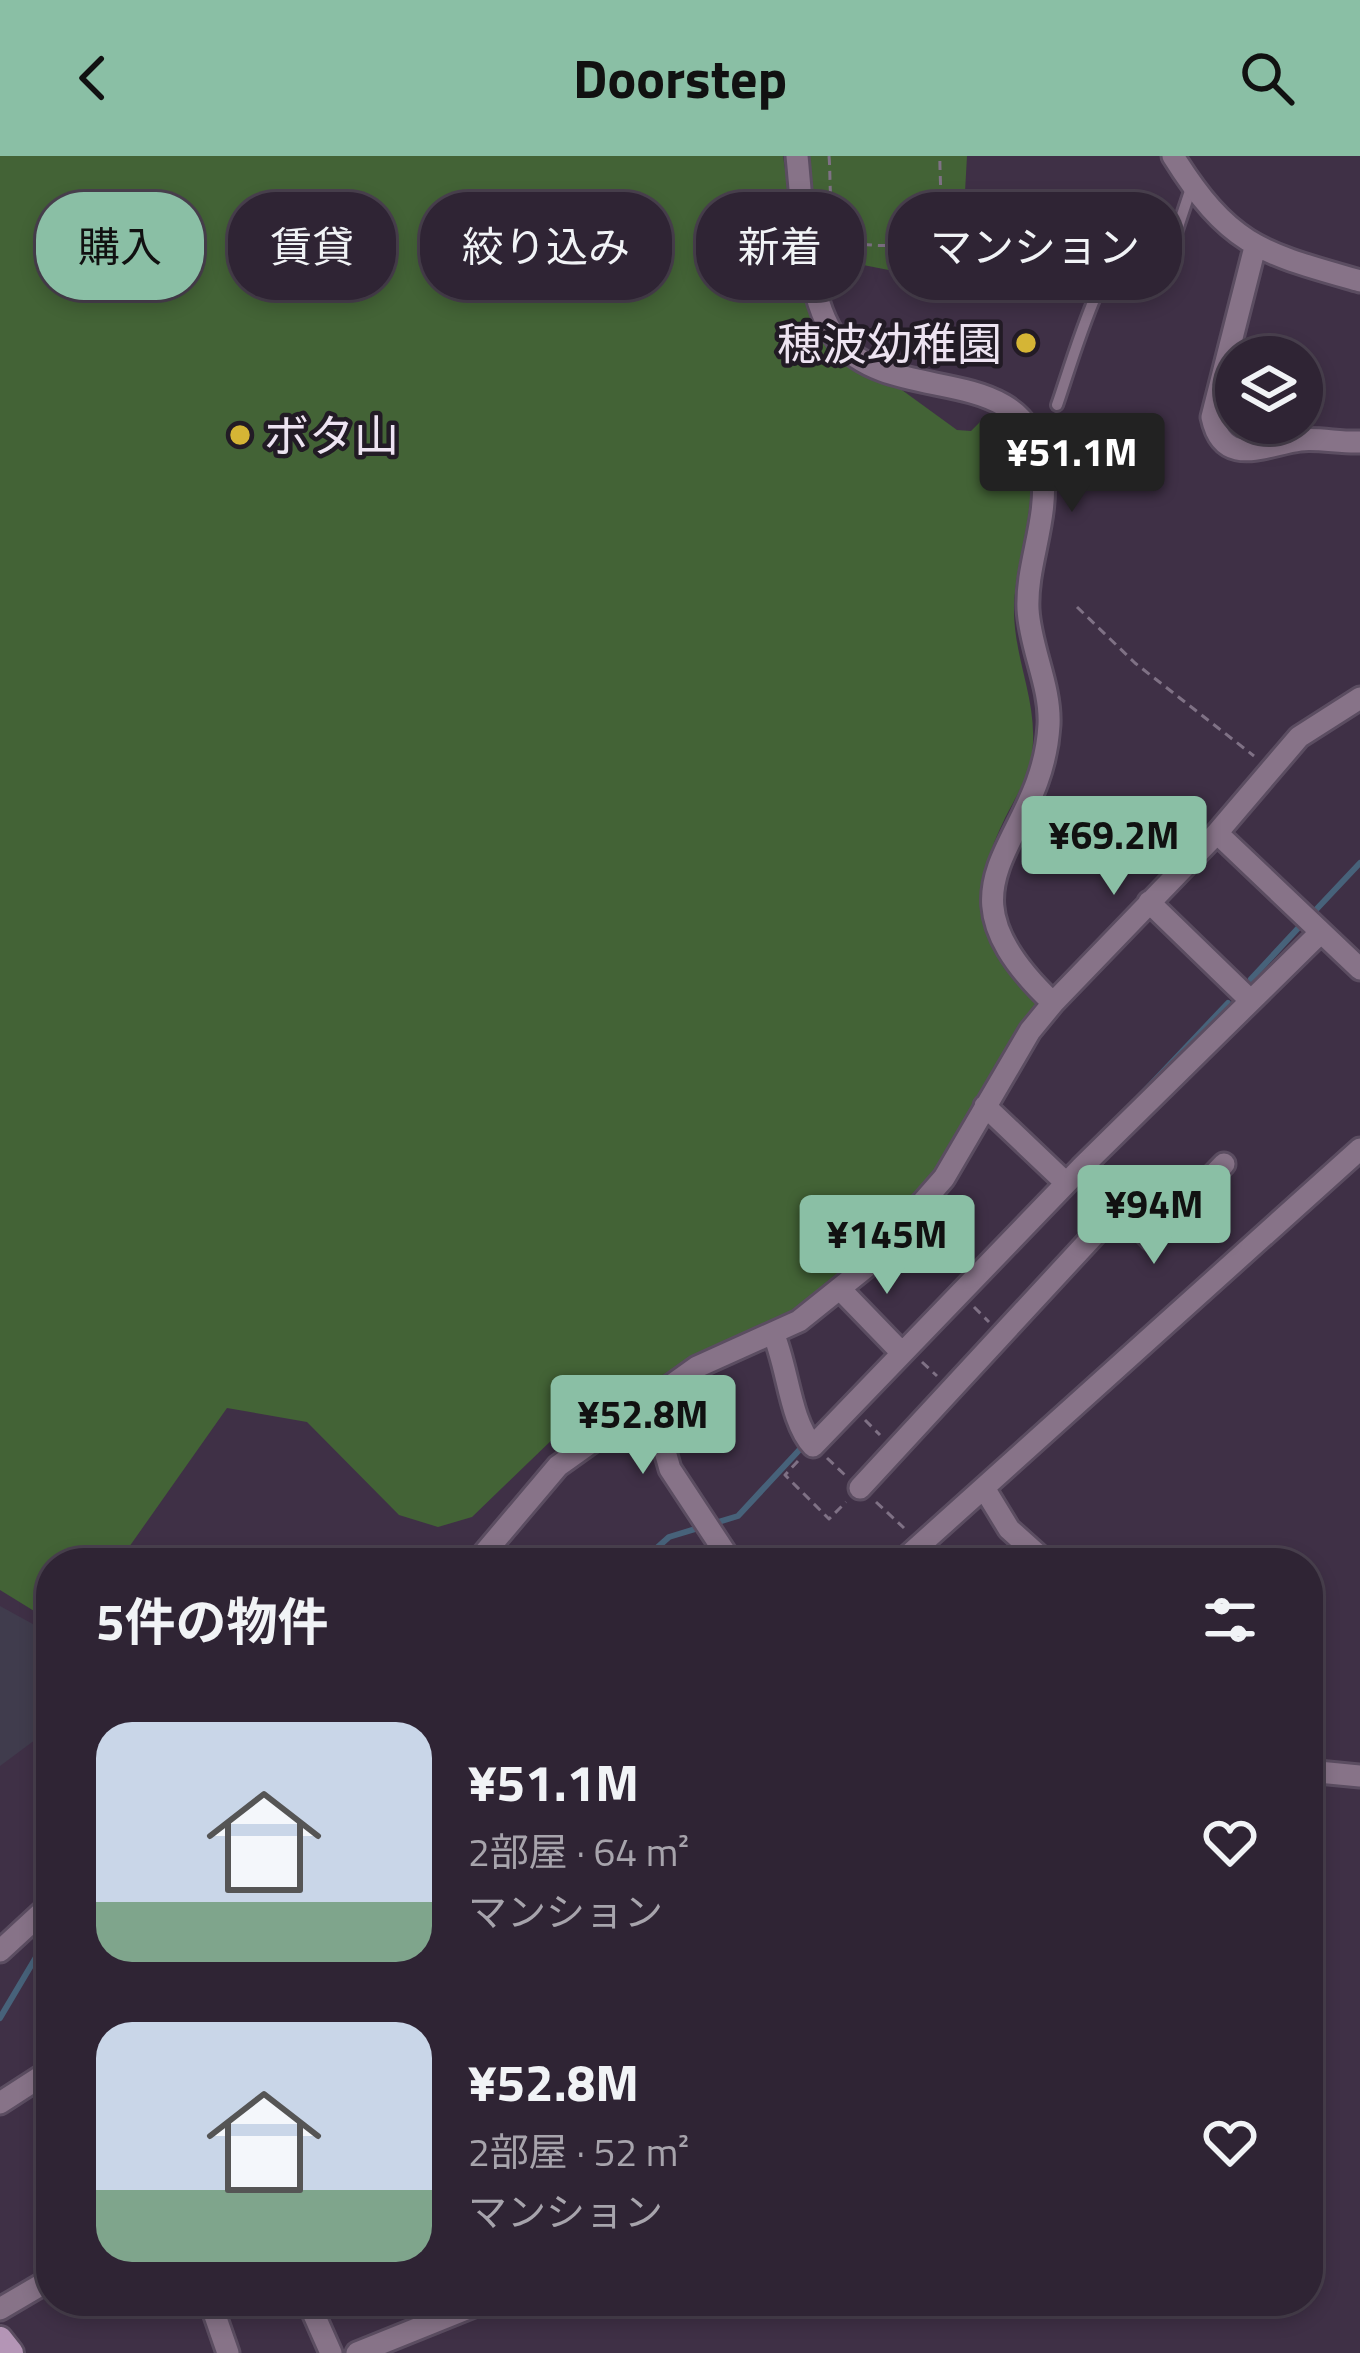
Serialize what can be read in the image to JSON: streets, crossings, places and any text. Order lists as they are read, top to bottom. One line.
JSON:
{"places":["穂波幼稚園","ボタ山"],"page":{"header":"Doorstep","chip":["購入","賃貸","絞り込み","新着","マンション"],"price":["¥51.1M","¥69.2M","¥94M","¥145M","¥52.8M"],"heading":"5件の物件","list":[{"name":"¥51.1M","note":"2部屋 · 64 m² · マンション"},{"name":"¥52.8M","note":"2部屋 · 52 m² · マンション"}]}}
